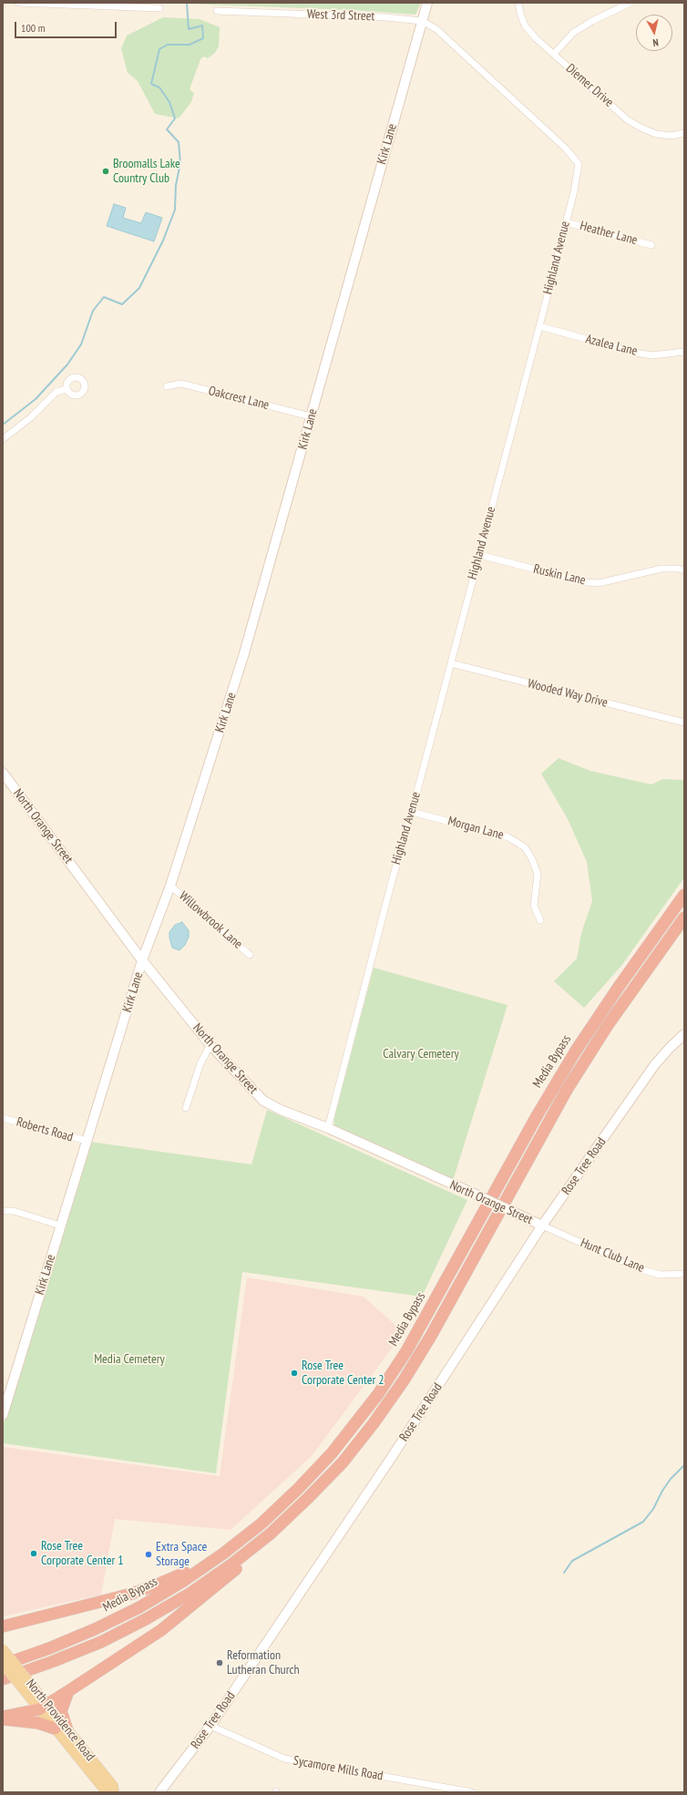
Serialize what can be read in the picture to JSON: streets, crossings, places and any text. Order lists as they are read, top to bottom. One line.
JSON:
{"streets":{"highway":["Media Bypass"],"main road":["North Providence Road"],"street":["West 3rd Street","Diemer Drive","Kirk Lane","Heather Lane","Highland Avenue","Azalea Lane","Oakcrest Lane","Ruskin Lane","Wooded Way Drive","North Orange Street","Morgan Lane","Willowbrook Lane","Roberts Road","Rose Tree Road","Hunt Club Lane","Sycamore Mills Road"]},"crossings":[["West 3rd Street","Kirk Lane"],["West 3rd Street","Highland Avenue"],["Kirk Lane","Highland Avenue"],["Kirk Lane","Oakcrest Lane"],["Kirk Lane","North Orange Street"],["Kirk Lane","Willowbrook Lane"],["Kirk Lane","Roberts Road"],["Heather Lane","Highland Avenue"],["Highland Avenue","Azalea Lane"],["Highland Avenue","Ruskin Lane"],["Highland Avenue","Wooded Way Drive"],["Highland Avenue","North Orange Street"],["Highland Avenue","Morgan Lane"],["North Orange Street","Rose Tree Road"],["North Orange Street","Hunt Club Lane"],["Media Bypass","North Providence Road"],["Rose Tree Road","Hunt Club Lane"],["Rose Tree Road","Sycamore Mills Road"]],"parks":["Calvary Cemetery","Media Cemetery"],"places":["Broomalls Lake Country Club","Rose Tree Corporate Center 2","Rose Tree Corporate Center 1","Extra Space Storage","Reformation Lutheran Church"],"scale_bar":"100 m","north":"bottom"}
